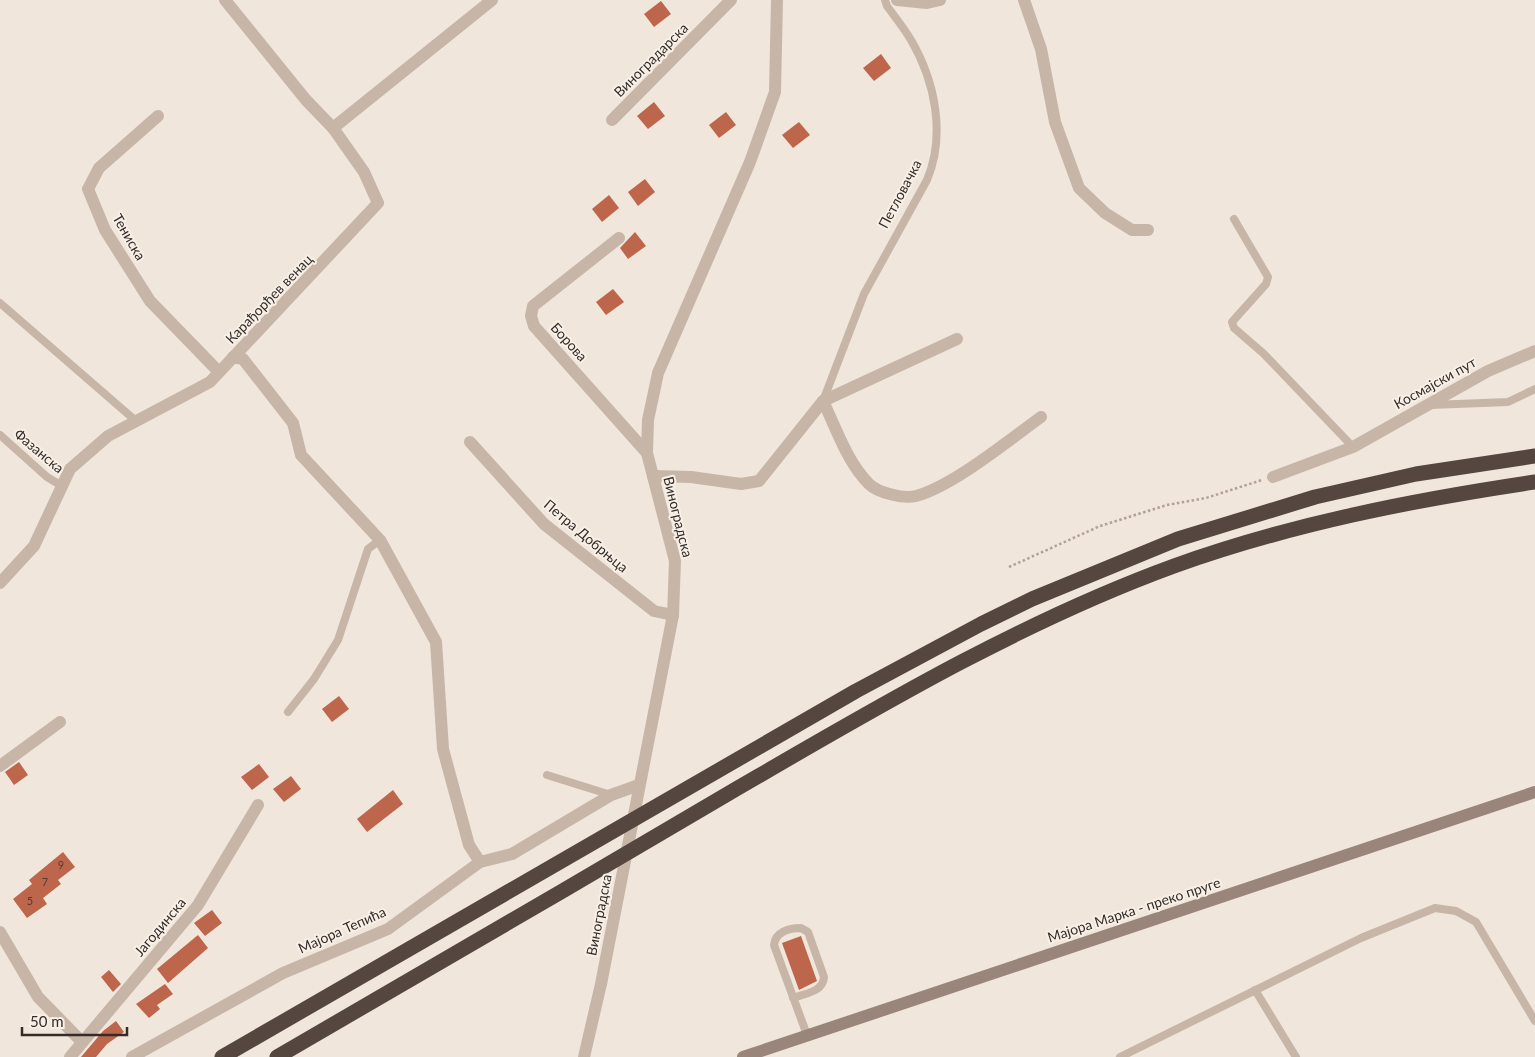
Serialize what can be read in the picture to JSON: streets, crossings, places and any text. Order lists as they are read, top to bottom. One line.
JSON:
{"streets":{"street":["Виноградарска","Петловачка","Тениска","Карађорђев венац","Борова","Космајски пут","Виноградска","Петра Добрњца","Мајора Марка - преко пруге","Јагодинска","Мајора Тепића"],"lane":["Фазанска"]},"crossings":[["Петловачка","Виноградска"],["Тениска","Карађорђев венац"],["Карађорђев венац","Фазанска"],["Борова","Виноградска"],["Виноградска","Петра Добрњца"],["Виноградска","Мајора Тепића"]],"house_numbers":["9","7","5"],"scale_bar":"50 m"}
